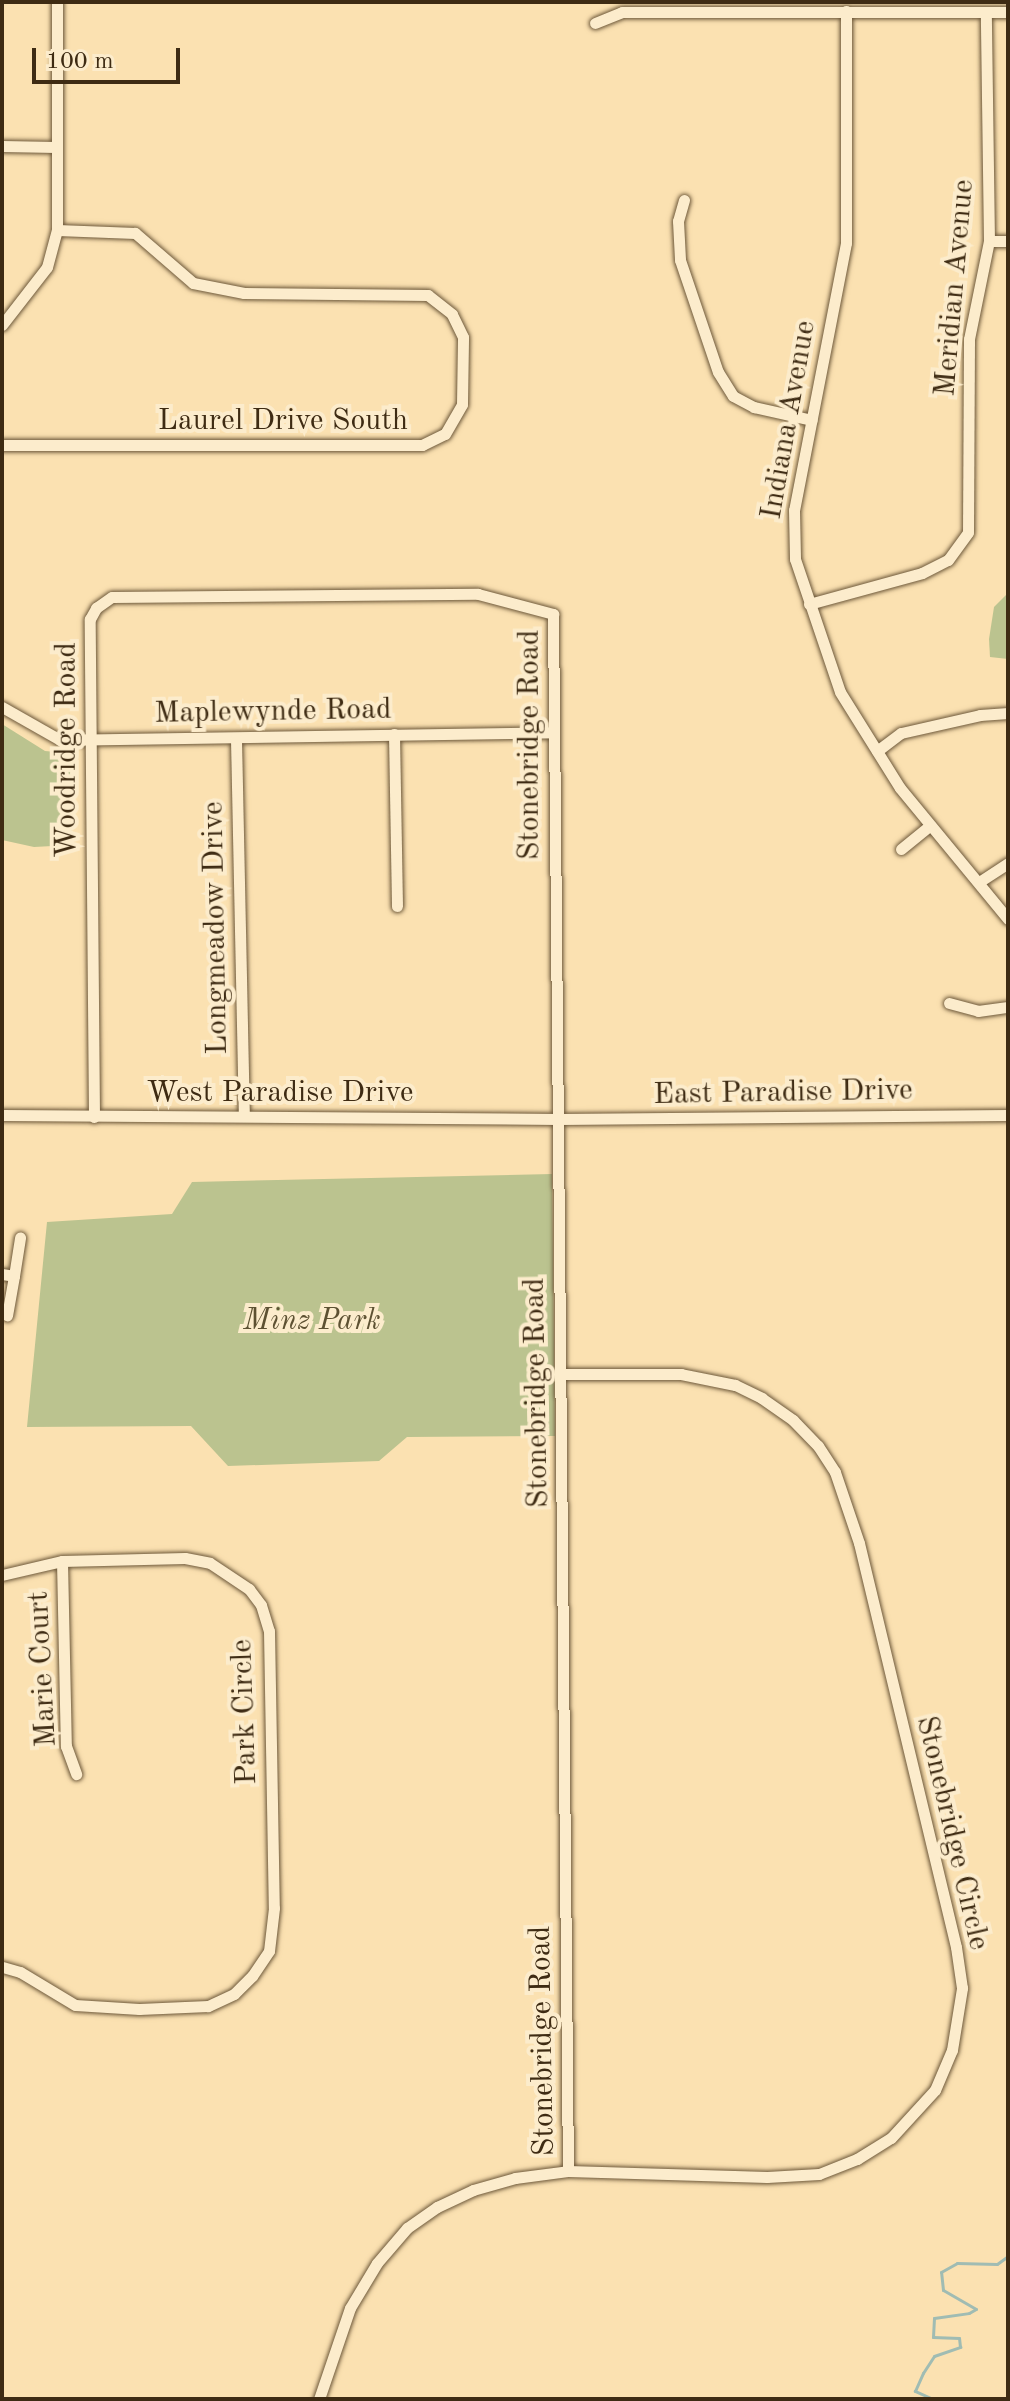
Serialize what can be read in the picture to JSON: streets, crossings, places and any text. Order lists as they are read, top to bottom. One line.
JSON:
{"streets":{"street":["Meridian Avenue","Indiana Avenue","Laurel Drive South","Maplewynde Road","Stonebridge Road","Woodridge Road","Longmeadow Drive","West Paradise Drive","East Paradise Drive","Marie Court","Park Circle","Stonebridge Circle"]},"crossings":[["Meridian Avenue","Indiana Avenue"],["Maplewynde Road","Stonebridge Road"],["Maplewynde Road","Woodridge Road"],["Maplewynde Road","Longmeadow Drive"],["Stonebridge Road","Woodridge Road"],["Stonebridge Road","West Paradise Drive"],["Stonebridge Road","East Paradise Drive"],["Stonebridge Road","Stonebridge Circle"],["Woodridge Road","West Paradise Drive"],["Longmeadow Drive","West Paradise Drive"],["West Paradise Drive","East Paradise Drive"],["Marie Court","Park Circle"]],"parks":["Minz Park"],"scale_bar":"100 m"}
